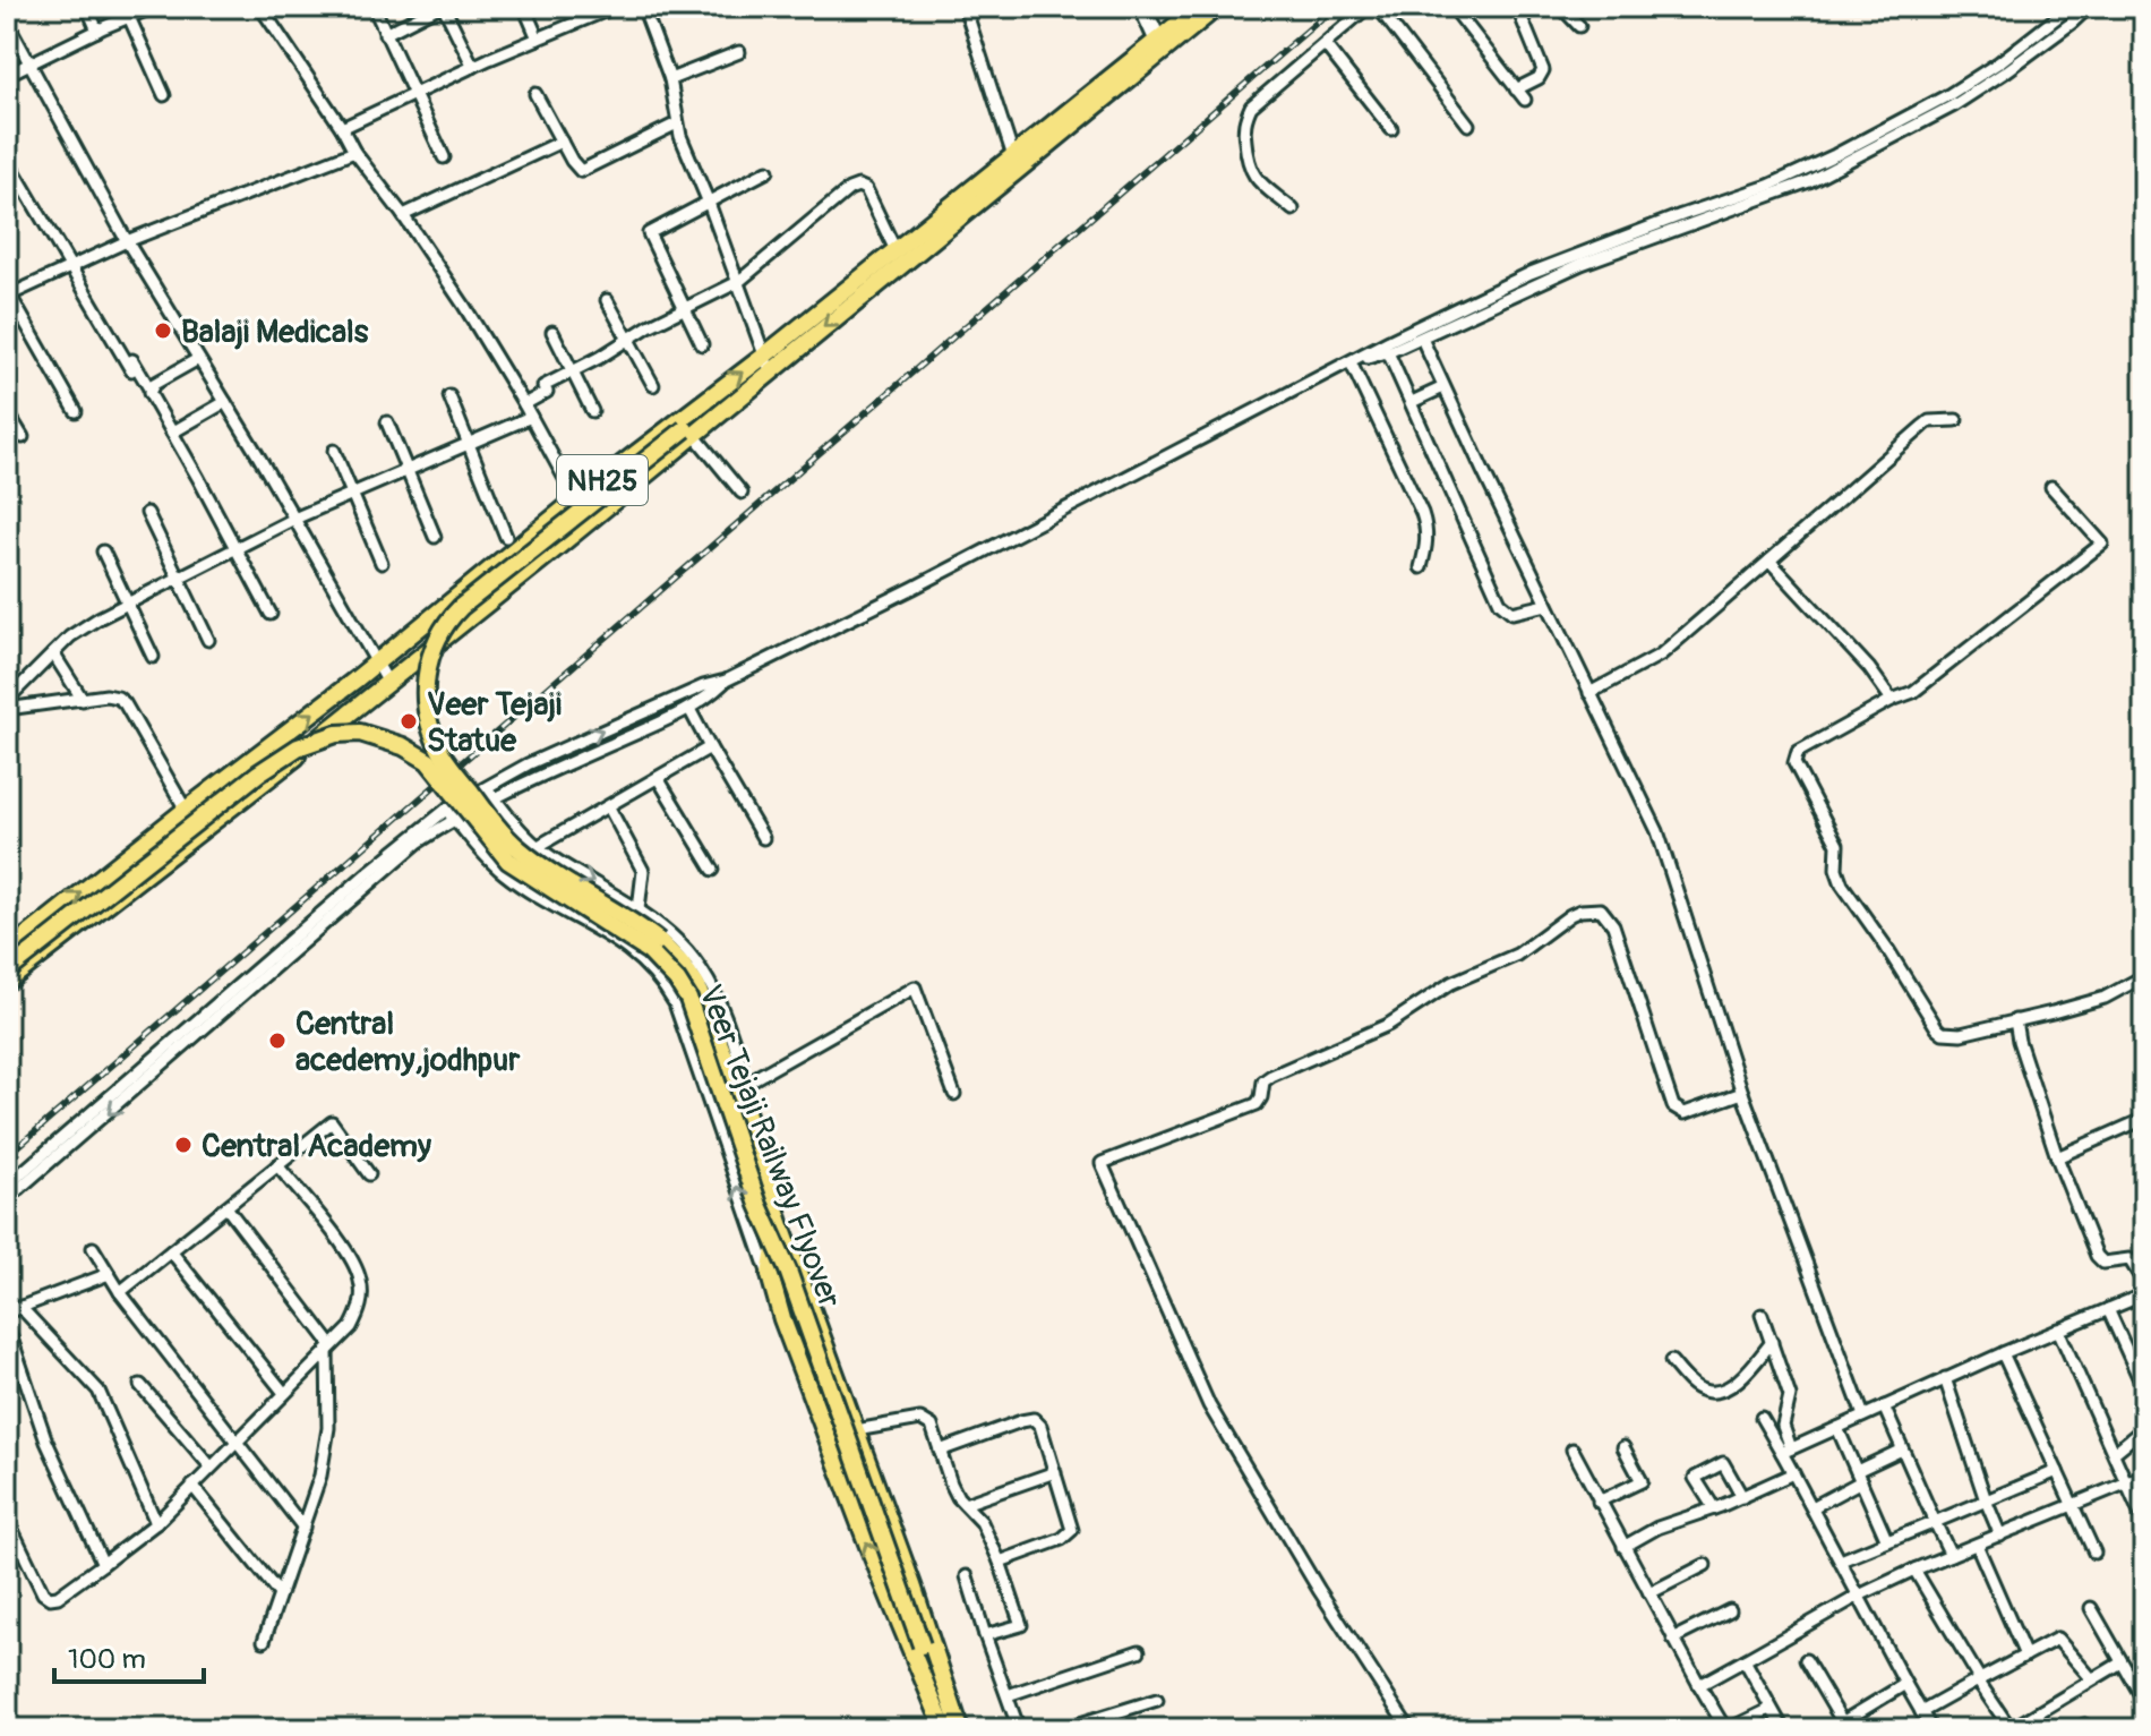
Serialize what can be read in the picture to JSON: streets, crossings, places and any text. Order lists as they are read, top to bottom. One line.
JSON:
{"streets":{"main road":["NH25","Veer Tejaji Railway Flyover"]},"places":["Balaji Medicals","Veer Tejaji Statue","Central acedemy,jodhpur","Central Academy"],"scale_bar":"100 m"}
